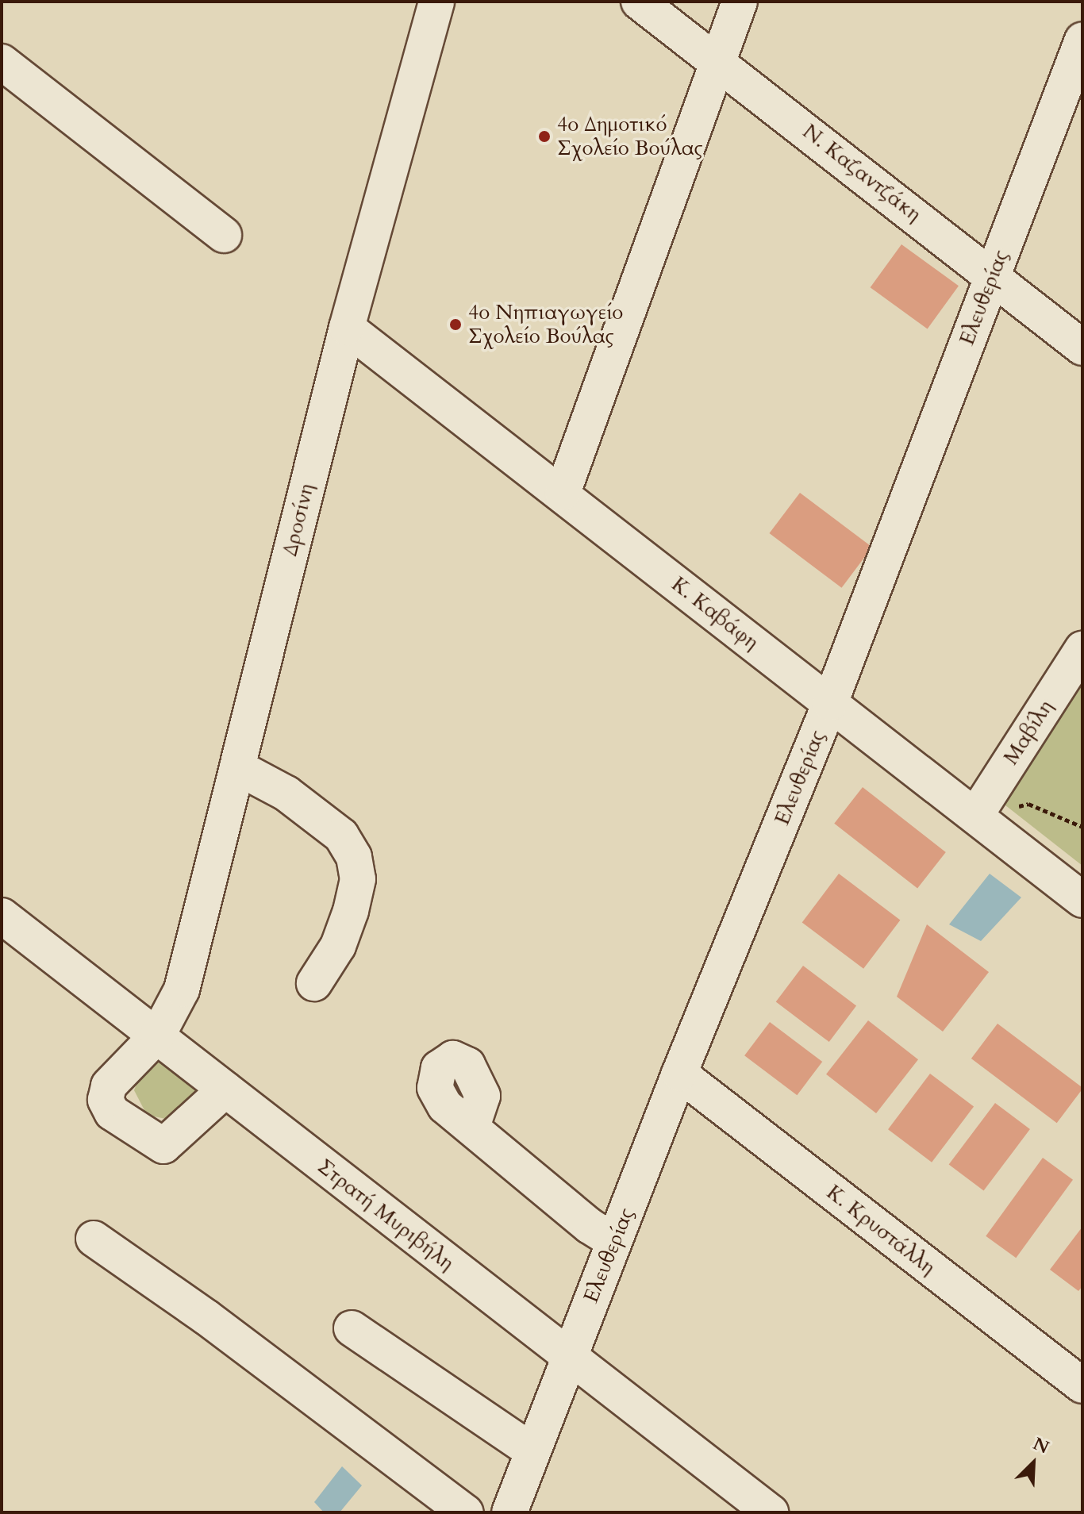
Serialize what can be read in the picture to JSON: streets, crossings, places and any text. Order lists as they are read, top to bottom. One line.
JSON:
{"streets":{"street":["Ν. Καζαντζάκη","Ελευθερίας","Δροσίνη","Κ. Καβάφη","Μαβίλη","Στρατή Μυριβήλη","Κ. Κρυστάλλη"]},"crossings":[["Ν. Καζαντζάκη","Ελευθερίας"],["Ελευθερίας","Κ. Καβάφη"],["Ελευθερίας","Στρατή Μυριβήλη"],["Ελευθερίας","Κ. Κρυστάλλη"],["Δροσίνη","Κ. Καβάφη"],["Δροσίνη","Στρατή Μυριβήλη"],["Κ. Καβάφη","Μαβίλη"]],"places":["4ο Δημοτικό Σχολείο Βούλας","4ο Νηπιαγωγείο Σχολείο Βούλας"],"north":"top right"}
